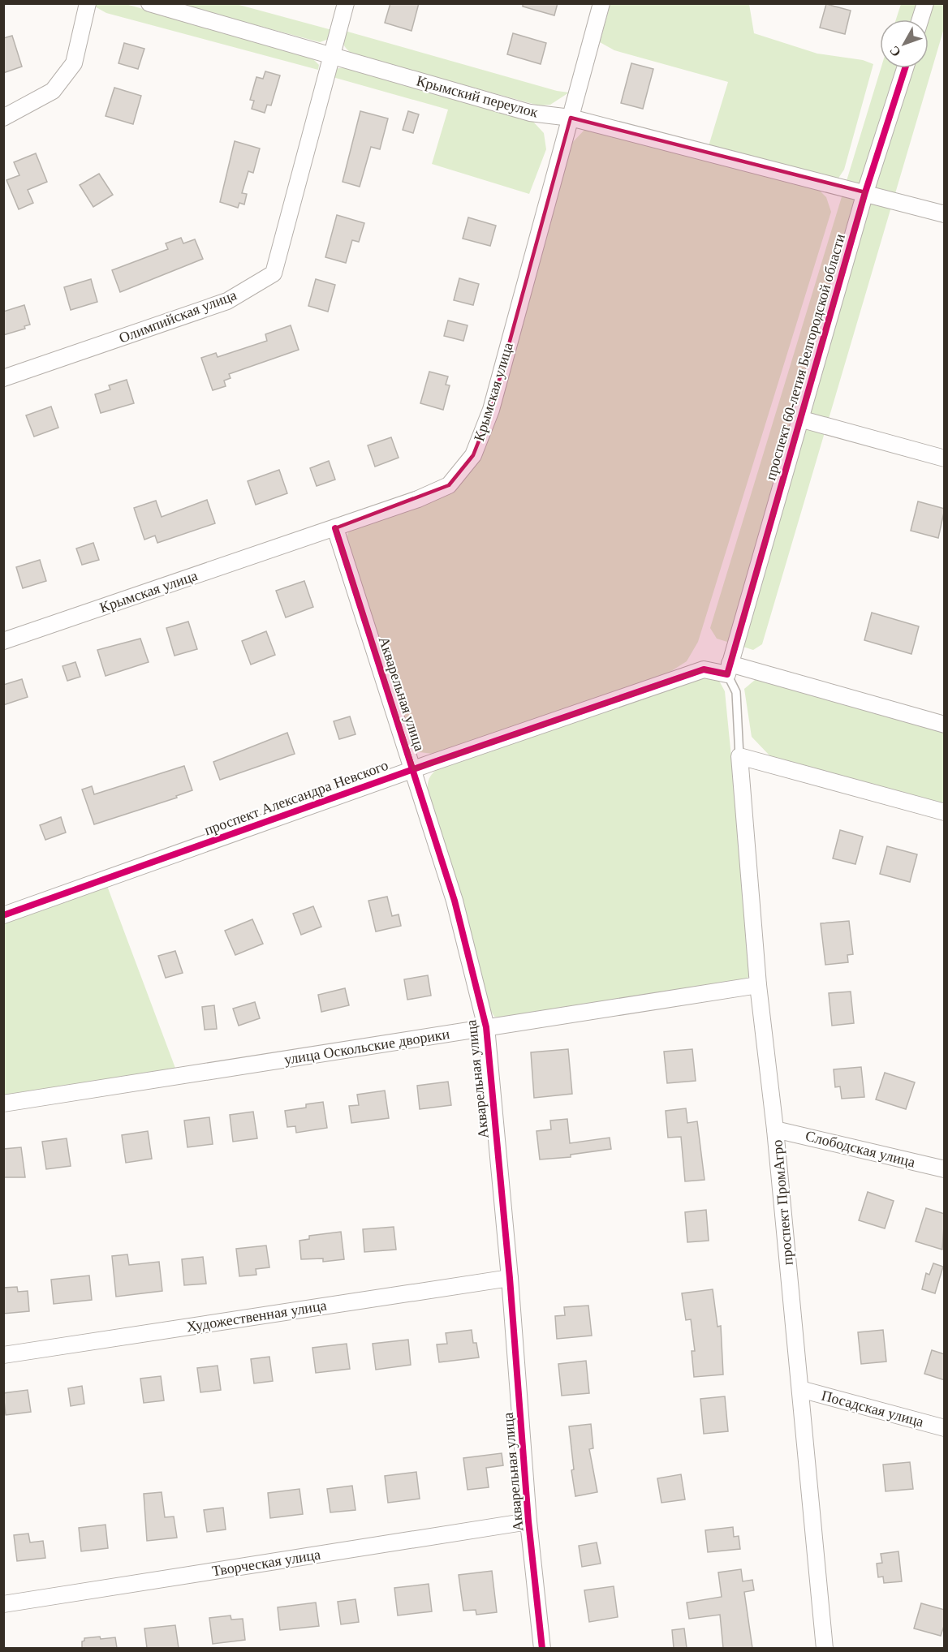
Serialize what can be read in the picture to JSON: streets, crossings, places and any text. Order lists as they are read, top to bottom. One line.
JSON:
{"streets":{"street":["Крымский переулок","Олимпийская улица","проспект 60-летия Белгородской области","Крымская улица","Акварельная улица","проспект Александра Невского","улица Оскольские дворики","Слободская улица","проспект ПромАгро","Художественная улица","Посадская улица","Творческая улица"]},"crossings":[["Крымский переулок","Олимпийская улица"],["Крымский переулок","проспект 60-летия Белгородской области"],["Крымский переулок","Крымская улица"],["проспект 60-летия Белгородской области","проспект Александра Невского"],["Крымская улица","Акварельная улица"],["Акварельная улица","проспект Александра Невского"],["Акварельная улица","улица Оскольские дворики"],["Акварельная улица","Художественная улица"],["Акварельная улица","Творческая улица"],["улица Оскольские дворики","проспект ПромАгро"],["Слободская улица","проспект ПромАгро"],["проспект ПромАгро","Посадская улица"]],"north":"bottom left"}
